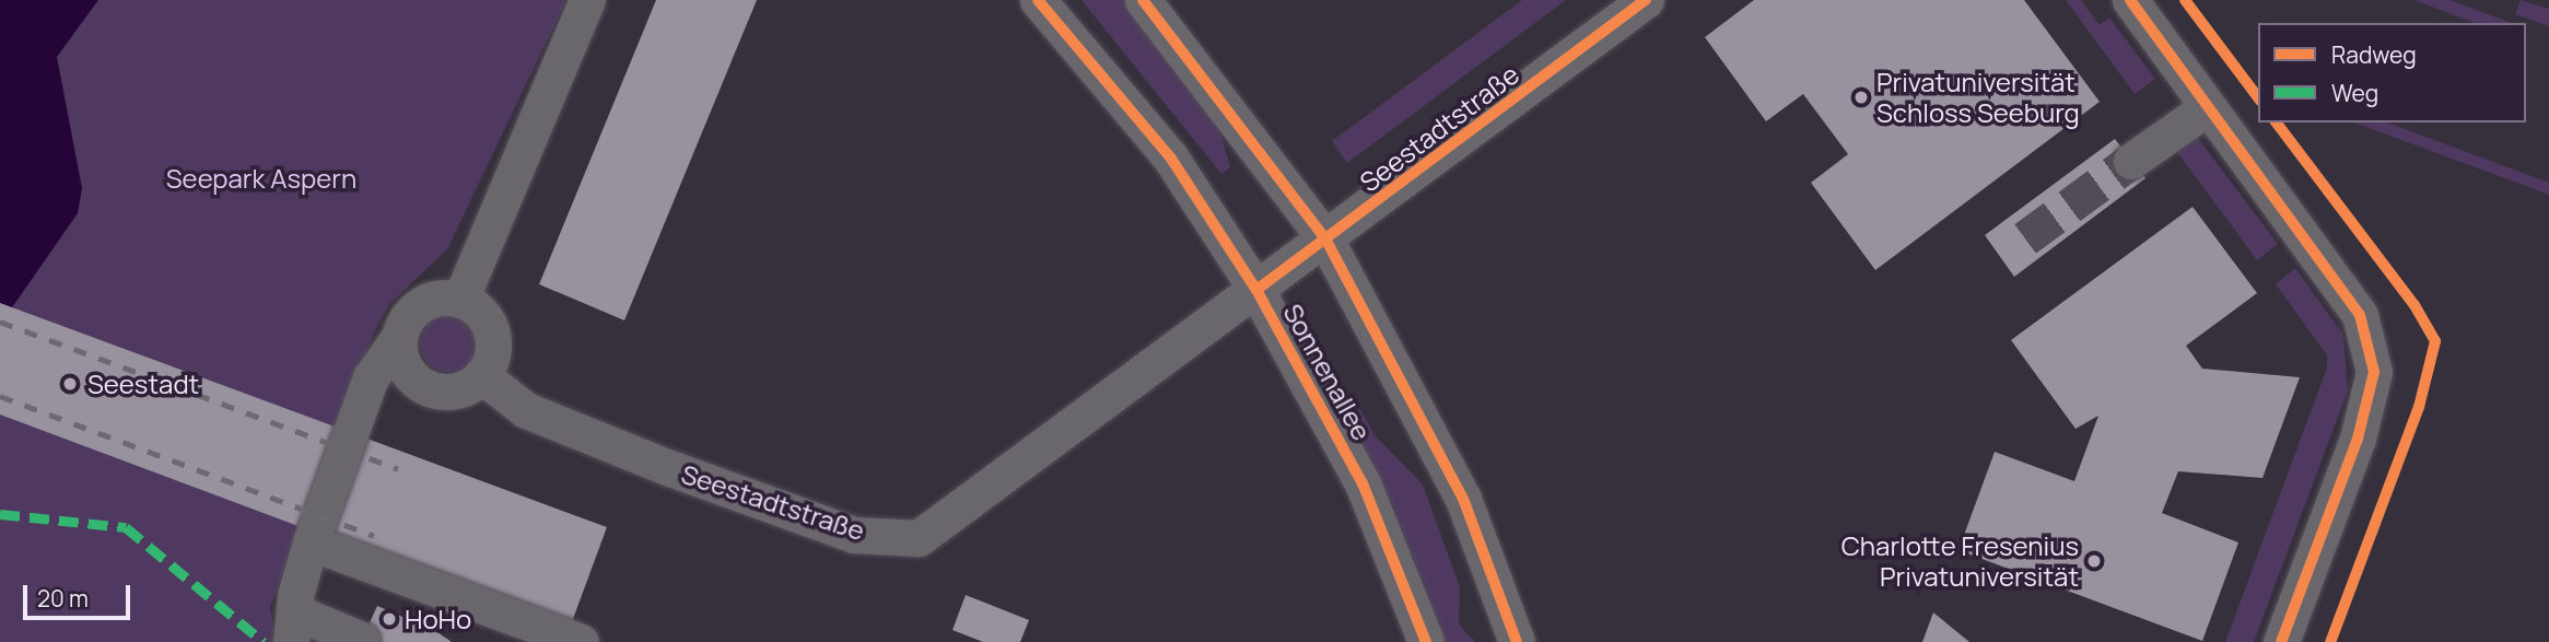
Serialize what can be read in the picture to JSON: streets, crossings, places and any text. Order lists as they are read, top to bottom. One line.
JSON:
{"streets":{"street":["Seestadtstraße","Sonnenallee"]},"crossings":[["Seestadtstraße","Sonnenallee"]],"parks":["Seepark Aspern"],"places":["Privatuniversität Schloss Seeburg","Seestadt","Charlotte Fresenius Privatuniversität","HoHo"],"legend":["Radweg","Weg"],"scale_bar":"20 m"}
